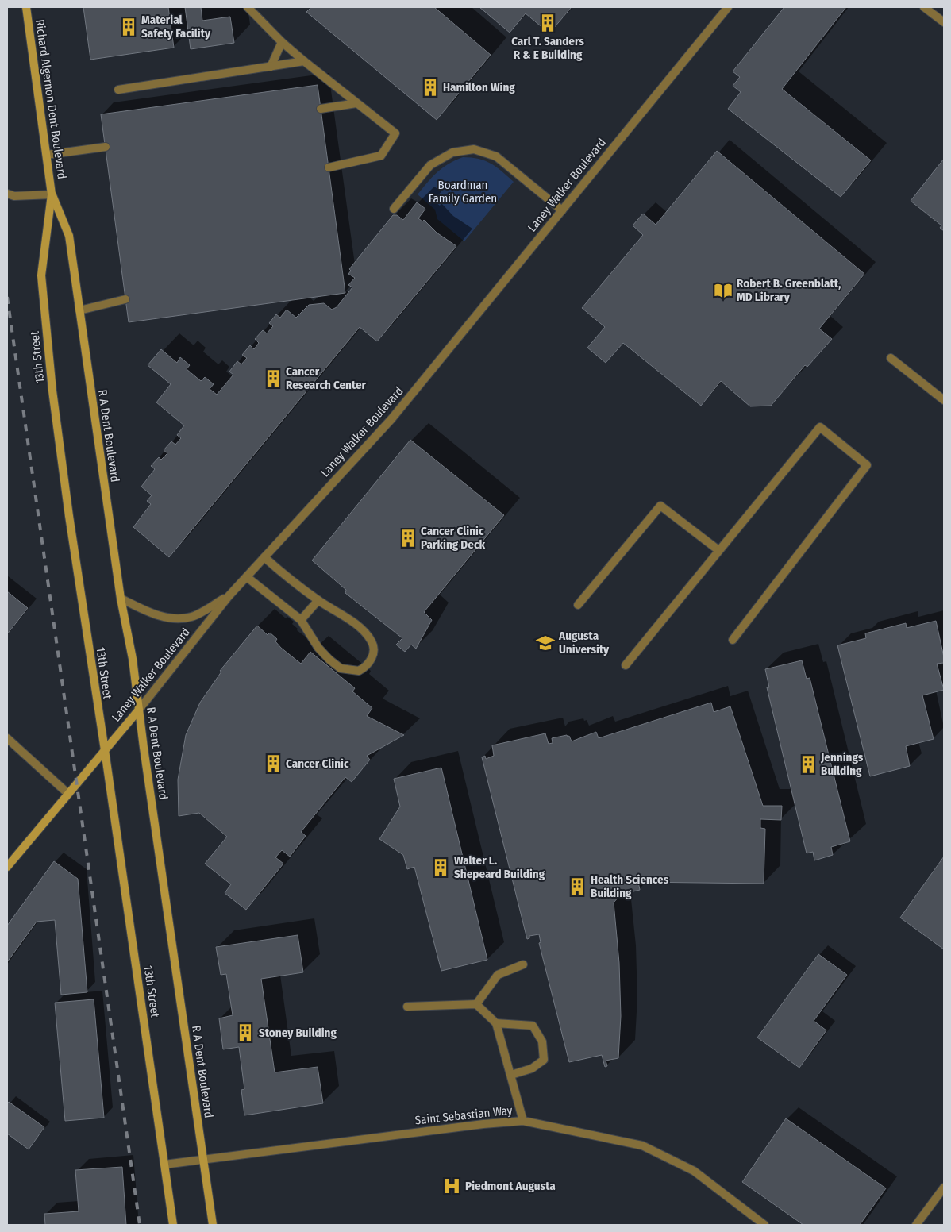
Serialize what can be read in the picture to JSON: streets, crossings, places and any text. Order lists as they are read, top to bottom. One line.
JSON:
{"streets":{"main road":["Richard Algernon Dent Boulevard","Laney Walker Boulevard","13th Street","R A Dent Boulevard"],"street":["Saint Sebastian Way"]},"crossings":[["Richard Algernon Dent Boulevard","13th Street"],["Richard Algernon Dent Boulevard","R A Dent Boulevard"],["Laney Walker Boulevard","13th Street"],["Laney Walker Boulevard","R A Dent Boulevard"],["13th Street","R A Dent Boulevard"],["13th Street","Saint Sebastian Way"],["R A Dent Boulevard","Saint Sebastian Way"]],"parks":["Boardman Family Garden"],"places":{"building":["Carl T. Sanders R & E Building","Material Safety Facility","Hamilton Wing","Cancer Research Center","Cancer Clinic Parking Deck","Cancer Clinic","Jennings Building","Walter L. Shepeard Building","Health Sciences Building","Stoney Building"],"library":["Robert B. Greenblatt, MD Library"],"school or university":["Augusta University"],"hospital":["Piedmont Augusta"]}}
